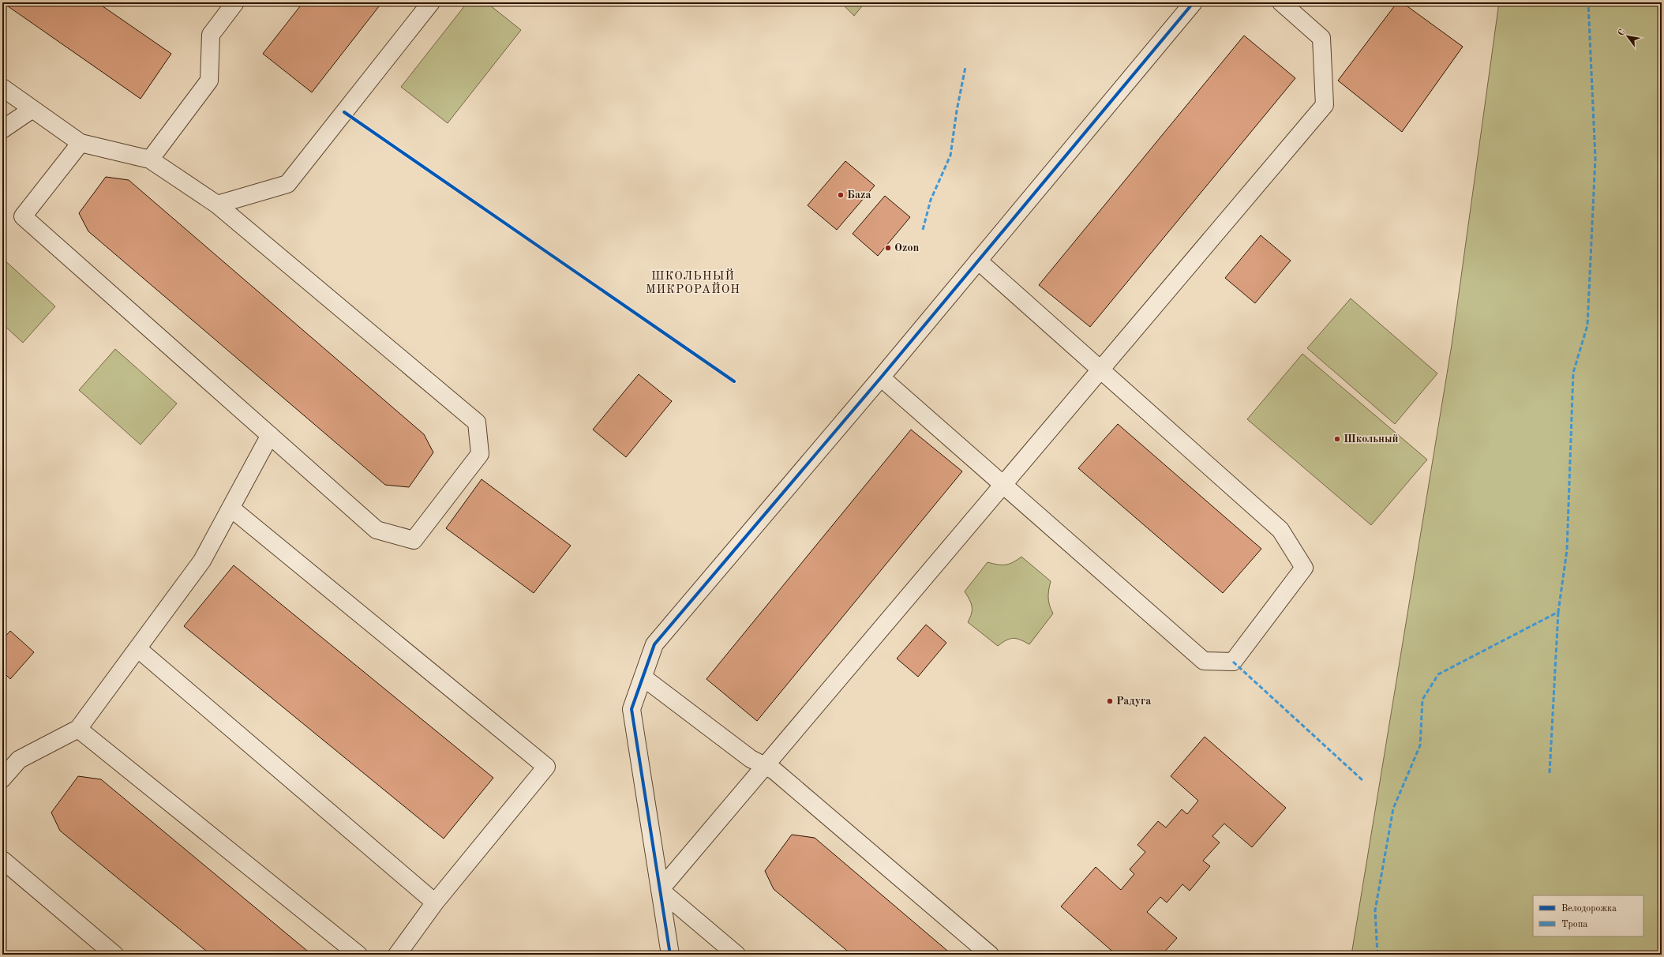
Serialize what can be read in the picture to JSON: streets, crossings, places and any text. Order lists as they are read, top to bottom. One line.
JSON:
{"districts":["ШКОЛЬНЫЙ МИКРОРАЙОН"],"places":["Баza","Ozon","Школьный","Радуга"],"legend":["Велодорожка","Тропа"],"north":"top left"}
